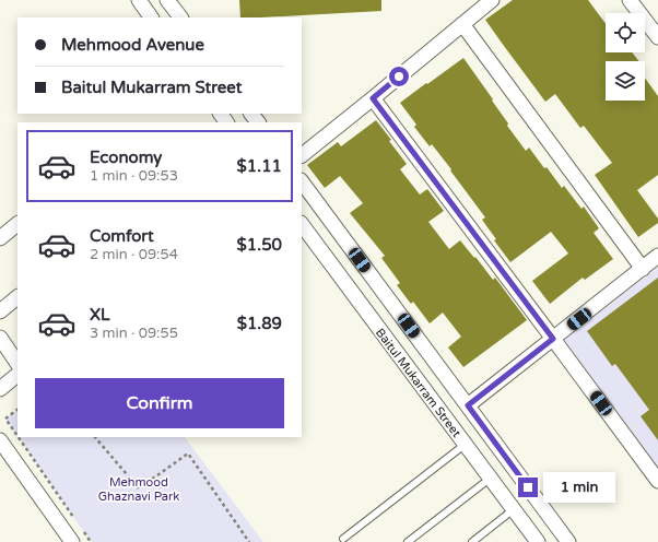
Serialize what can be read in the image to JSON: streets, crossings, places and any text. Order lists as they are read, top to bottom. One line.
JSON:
{"streets":{"street":["Baitul Mukarram Street"]},"parks":["Mehmood Ghaznavi Park"],"page":{"banner":["Mehmood Avenue","Baitul Mukarram Street"],"list":[{"name":"Economy","note":"1 min · 09:53","value":"$1.11"},{"name":"Comfort","note":"2 min · 09:54","value":"$1.50"},{"name":"XL","note":"3 min · 09:55","value":"$1.89"}],"buttons":"Confirm","bubble":"1 min"}}
